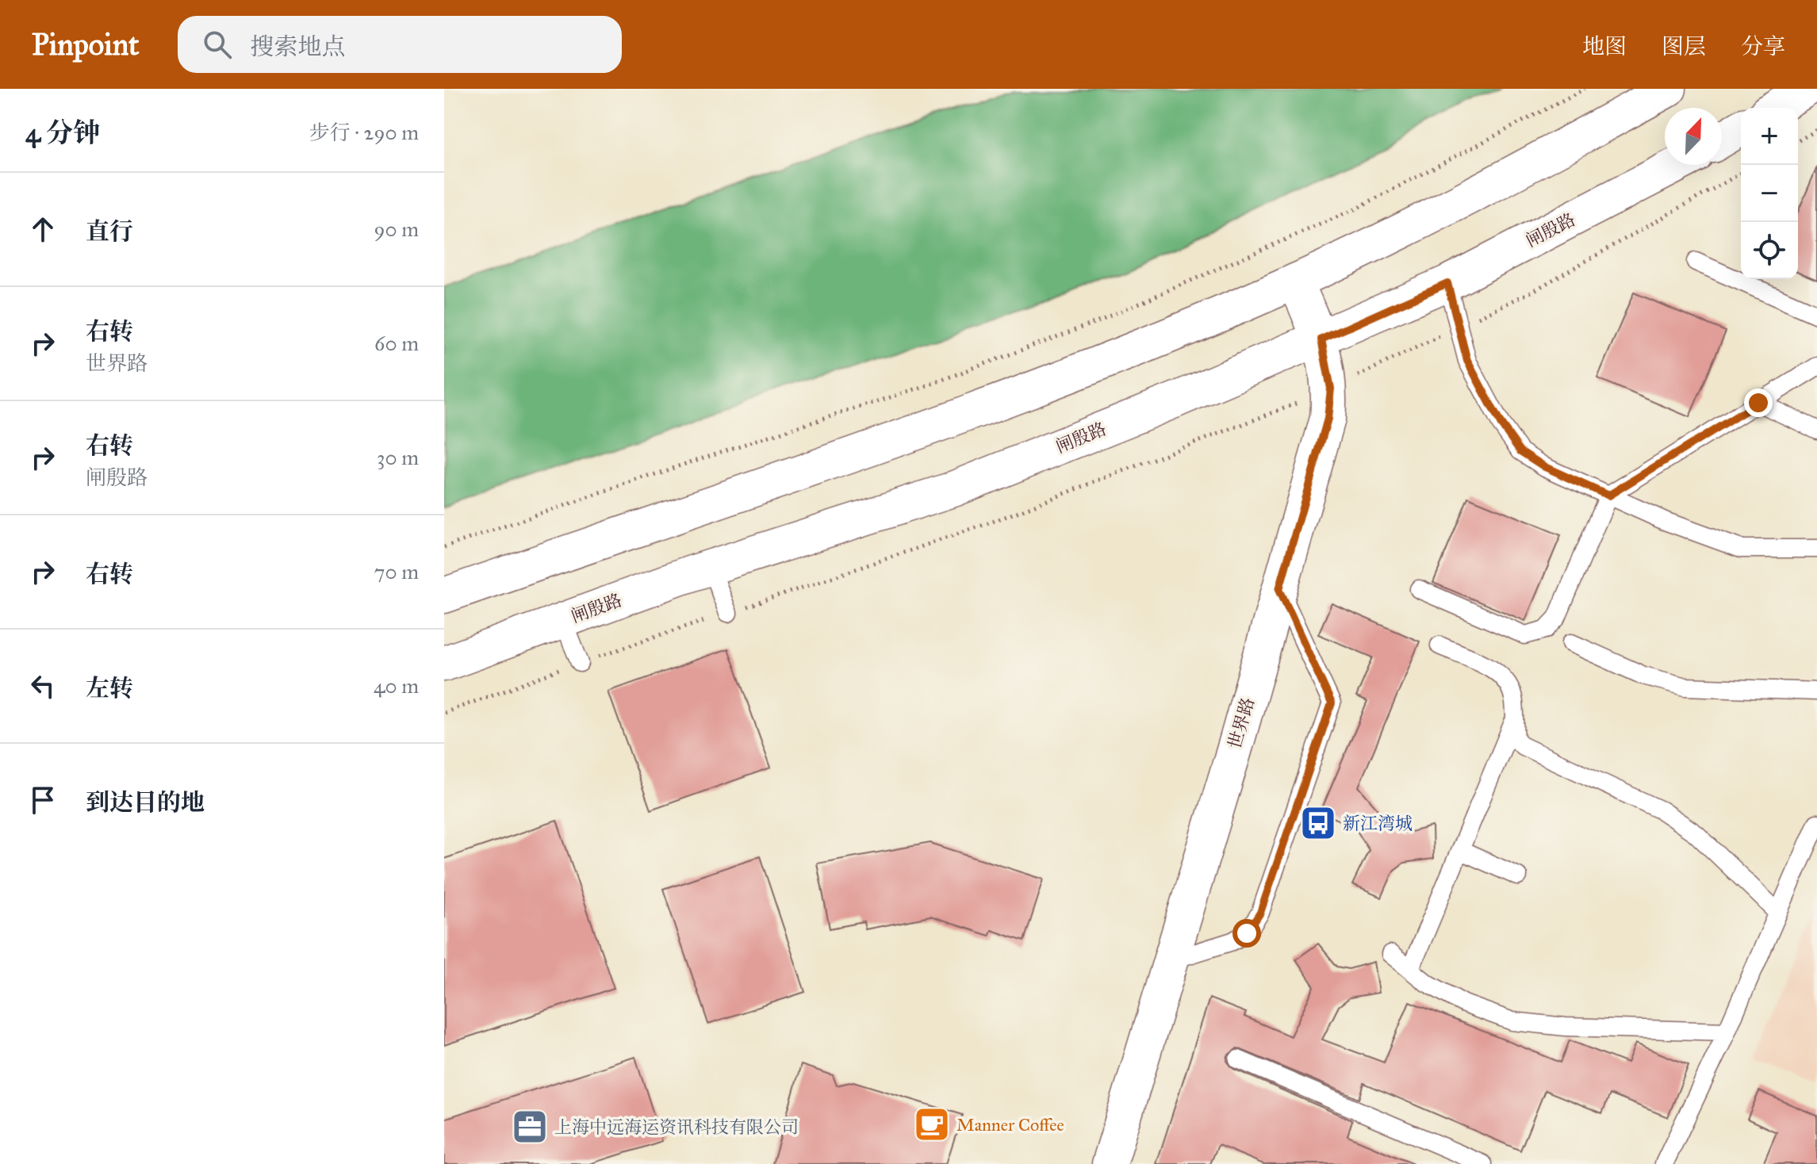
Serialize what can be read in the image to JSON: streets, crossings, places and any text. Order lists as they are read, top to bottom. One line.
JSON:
{"streets":{"main road":["闸殷路","世界路"]},"crossings":[["闸殷路","世界路"]],"places":{"bus stop":["新江湾城"],"cafe":["Manner Coffee"],"office":["上海中远海运资讯科技有限公司"]},"north":"top right","page":{"header":"Pinpoint","search":"搜索地点","nav":["地图","图层","分享"],"heading":["4 分钟","步行 · 290 m"],"map_buttons":["+","−"],"list":[["直行","90 m"],["右转","世界路","60 m"],["右转","闸殷路","30 m"],["右转","70 m"],["左转","40 m"],"到达目的地"]}}
